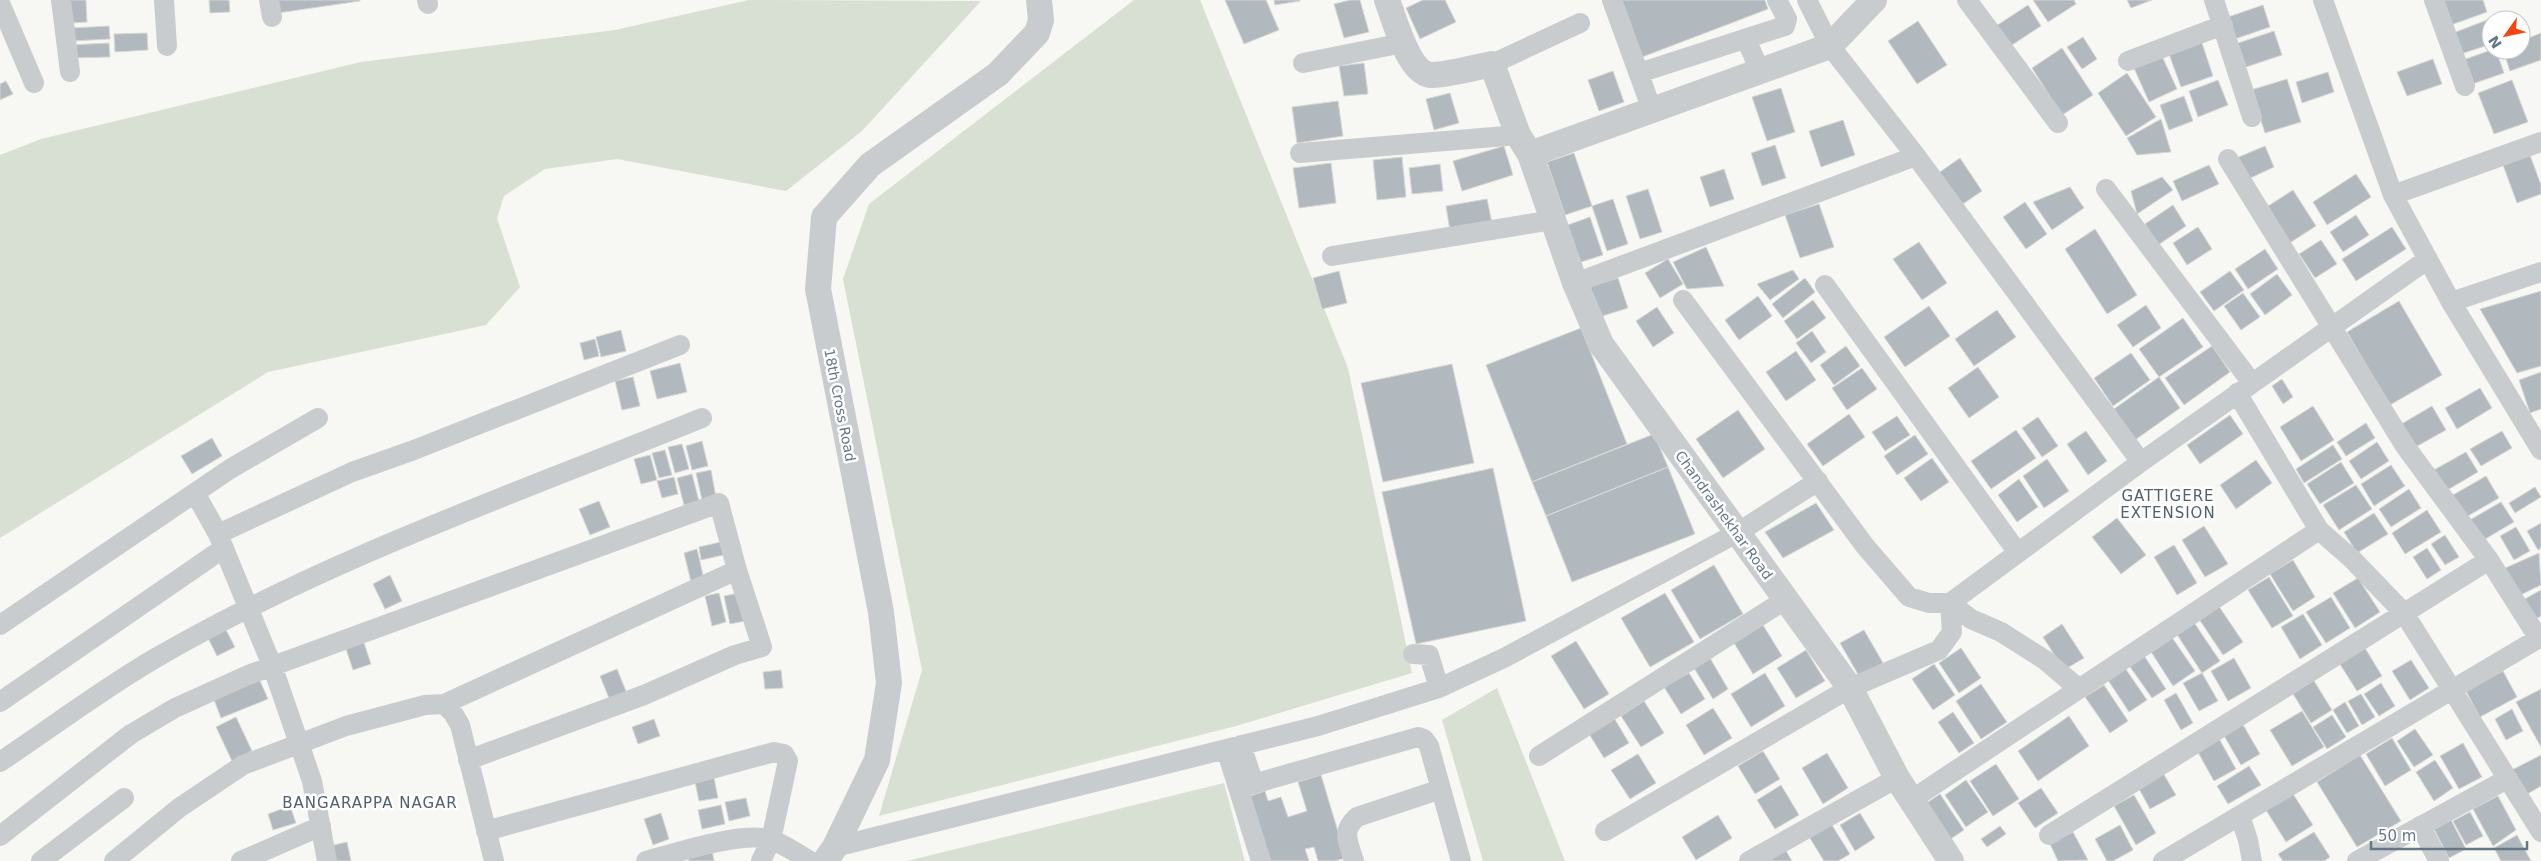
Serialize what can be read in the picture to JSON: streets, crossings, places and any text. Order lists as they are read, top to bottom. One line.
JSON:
{"streets":{"street":["18th Cross Road","Chandrashekhar Road"]},"districts":["GATTIGERE EXTENSION","BANGARAPPA NAGAR"],"scale_bar":"50 m","north":"bottom left"}
